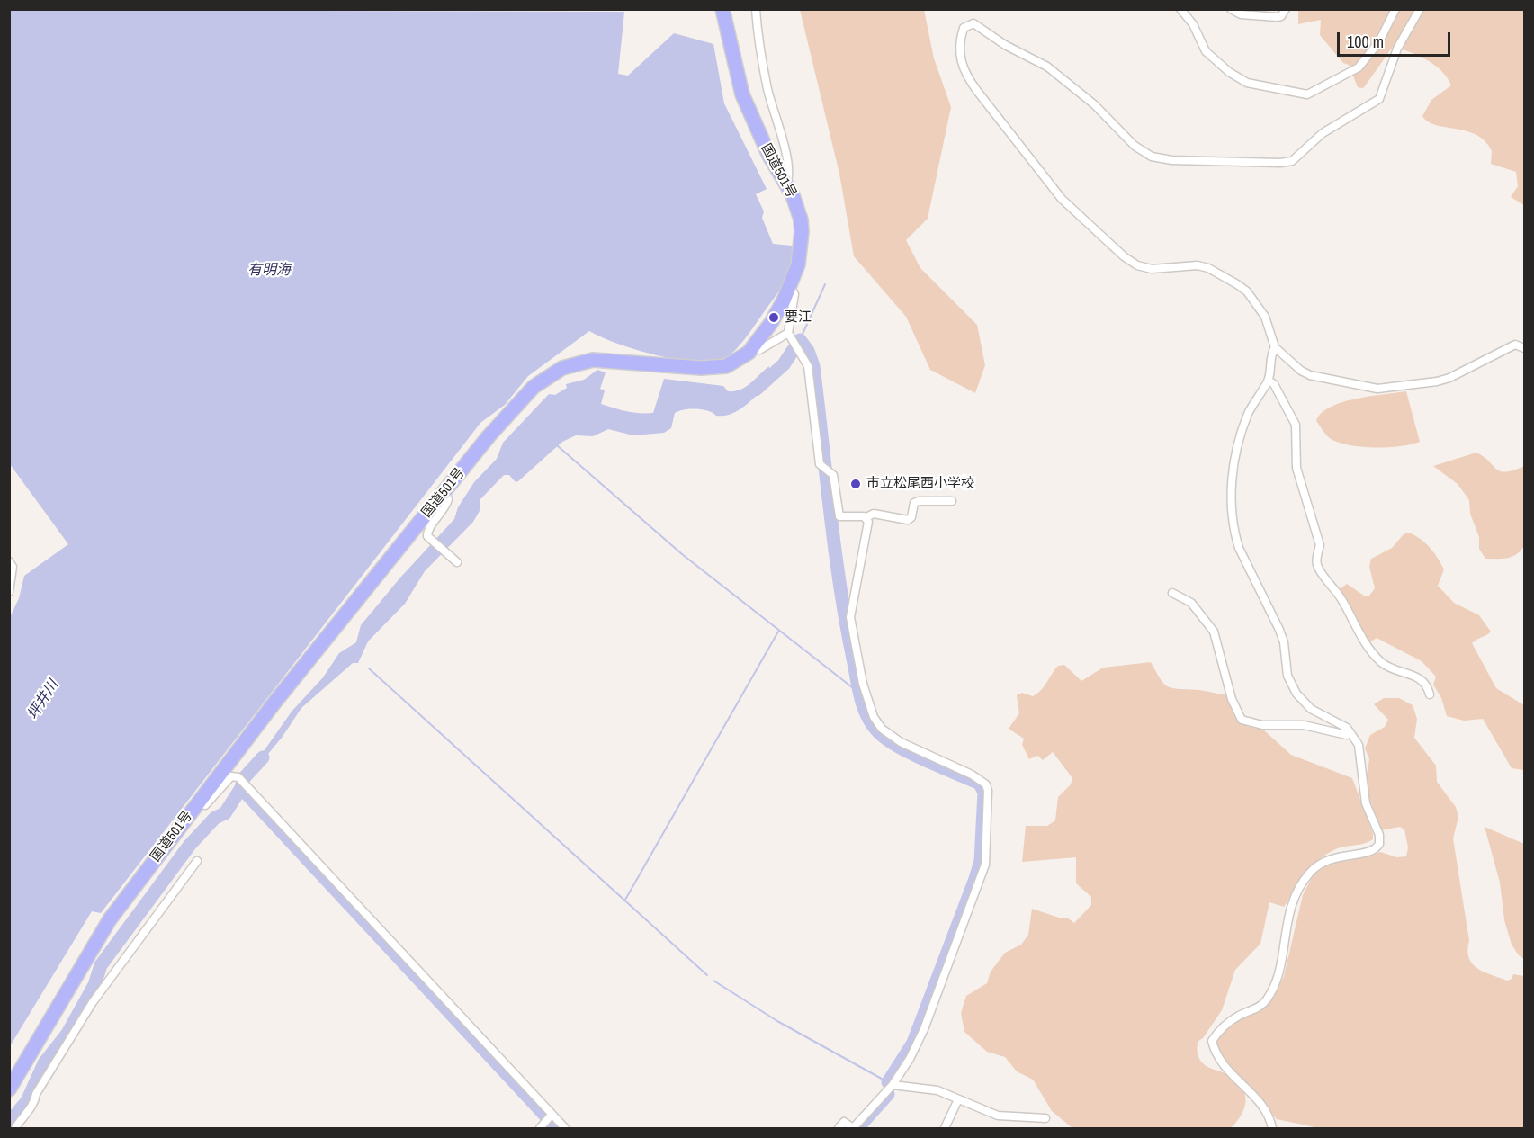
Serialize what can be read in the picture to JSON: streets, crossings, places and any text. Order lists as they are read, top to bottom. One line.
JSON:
{"streets":{"highway":["国道501号"]},"water":["有明海","坪井川"],"places":["要江","市立松尾西小学校"],"scale_bar":"100 m"}
